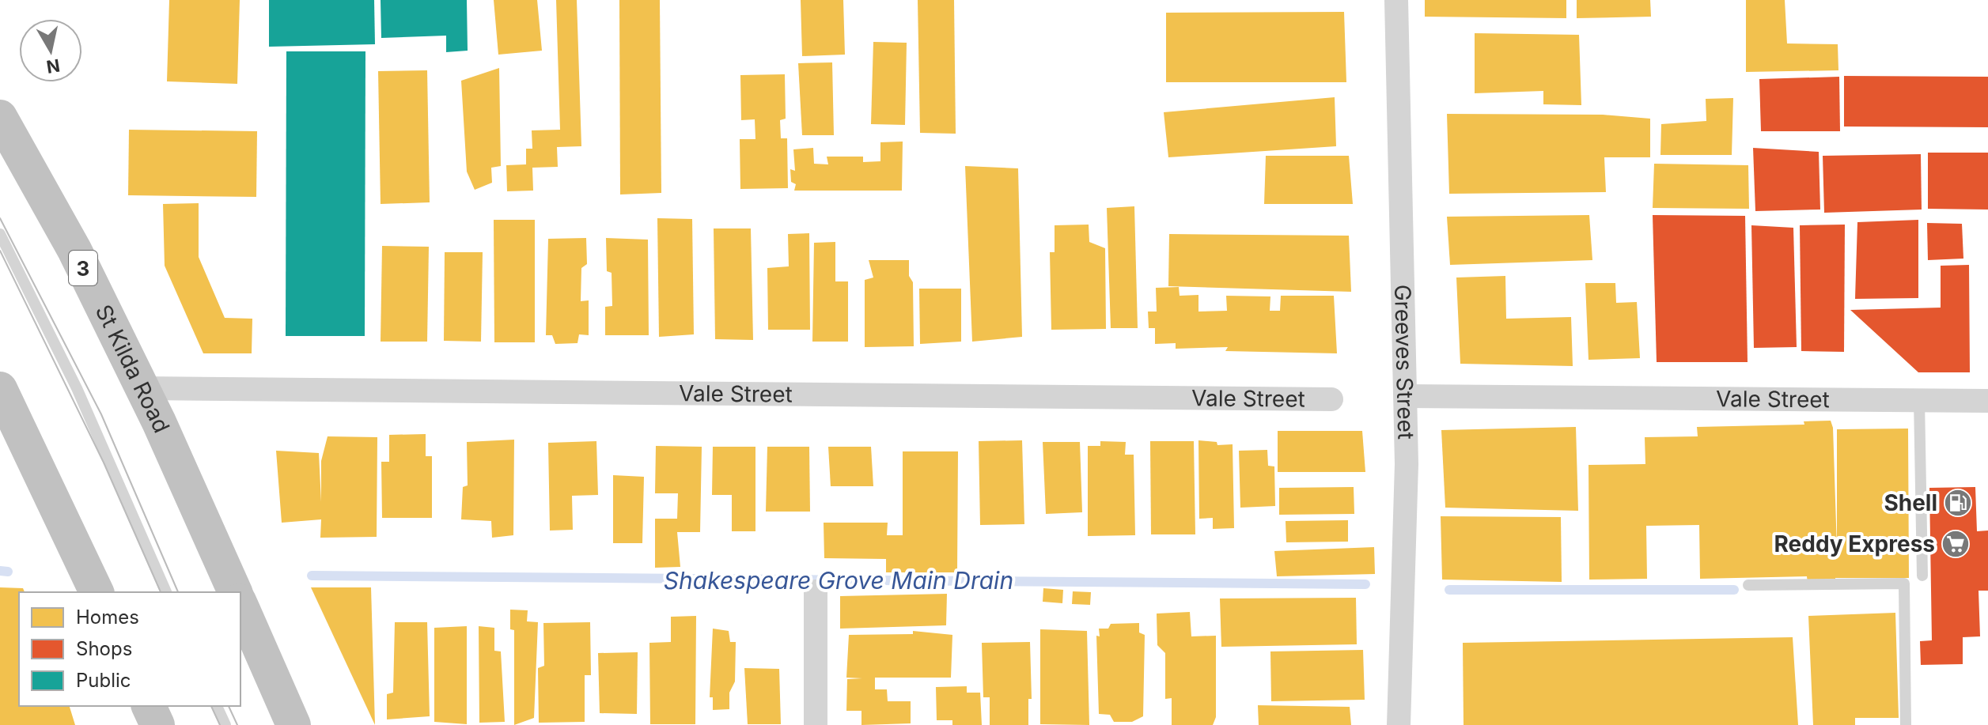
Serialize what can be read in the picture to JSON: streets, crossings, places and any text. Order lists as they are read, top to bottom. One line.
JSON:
{"streets":{"highway":["3","St Kilda Road"],"street":["Greeves Street","Vale Street"]},"crossings":[["Greeves Street","Vale Street"],["St Kilda Road","Vale Street"]],"water":["Shakespeare Grove Main Drain"],"places":{"fuel station":["Shell"],"supermarket":["Reddy Express"]},"legend":["Homes","Shops","Public"],"north":"bottom"}
